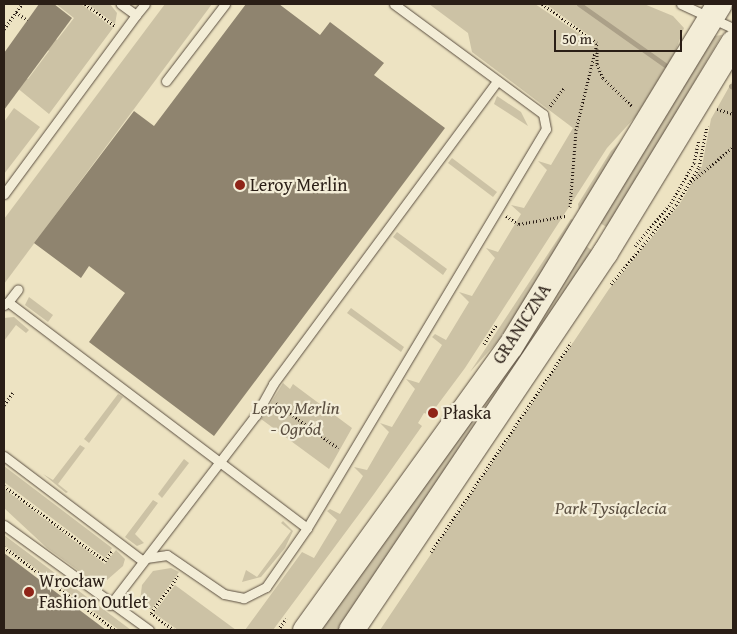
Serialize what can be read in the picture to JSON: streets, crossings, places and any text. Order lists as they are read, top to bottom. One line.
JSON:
{"streets":{"main road":["GRANICZNA"]},"parks":["Leroy Merlin - Ogród","Park Tysiąclecia"],"places":["Leroy Merlin","Płaska","Wrocław Fashion Outlet"],"scale_bar":"50 m"}
